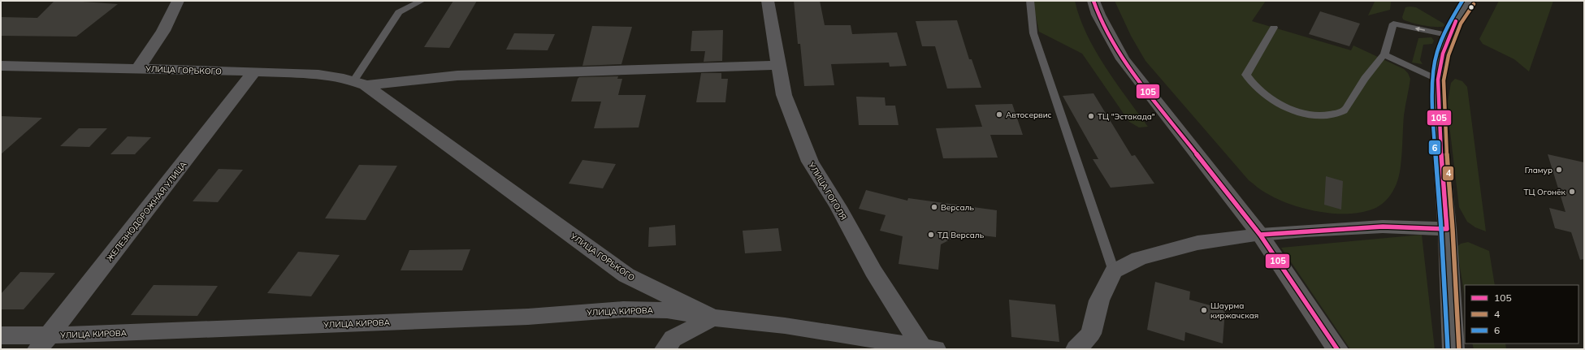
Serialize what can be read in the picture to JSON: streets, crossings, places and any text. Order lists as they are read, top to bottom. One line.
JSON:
{"streets":{"street":["УЛИЦА ГОРЬКОГО","УЛИЦА ГОГОЛЯ","ЖЕЛЕЗНОДОРОЖНАЯ УЛИЦА","УЛИЦА КИРОВА"]},"crossings":[["УЛИЦА ГОРЬКОГО","УЛИЦА ГОГОЛЯ"],["УЛИЦА ГОРЬКОГО","ЖЕЛЕЗНОДОРОЖНАЯ УЛИЦА"],["УЛИЦА ГОРЬКОГО","УЛИЦА КИРОВА"],["ЖЕЛЕЗНОДОРОЖНАЯ УЛИЦА","УЛИЦА КИРОВА"]],"places":["Автосервис","ТЦ \"Эстакада\"","Гламур","ТЦ Огонёк","Версаль","ТД Версаль","Шаурма киржачская"],"lines":["transit line 105","transit line 6","transit line 4"],"legend":["105","4","6"]}
